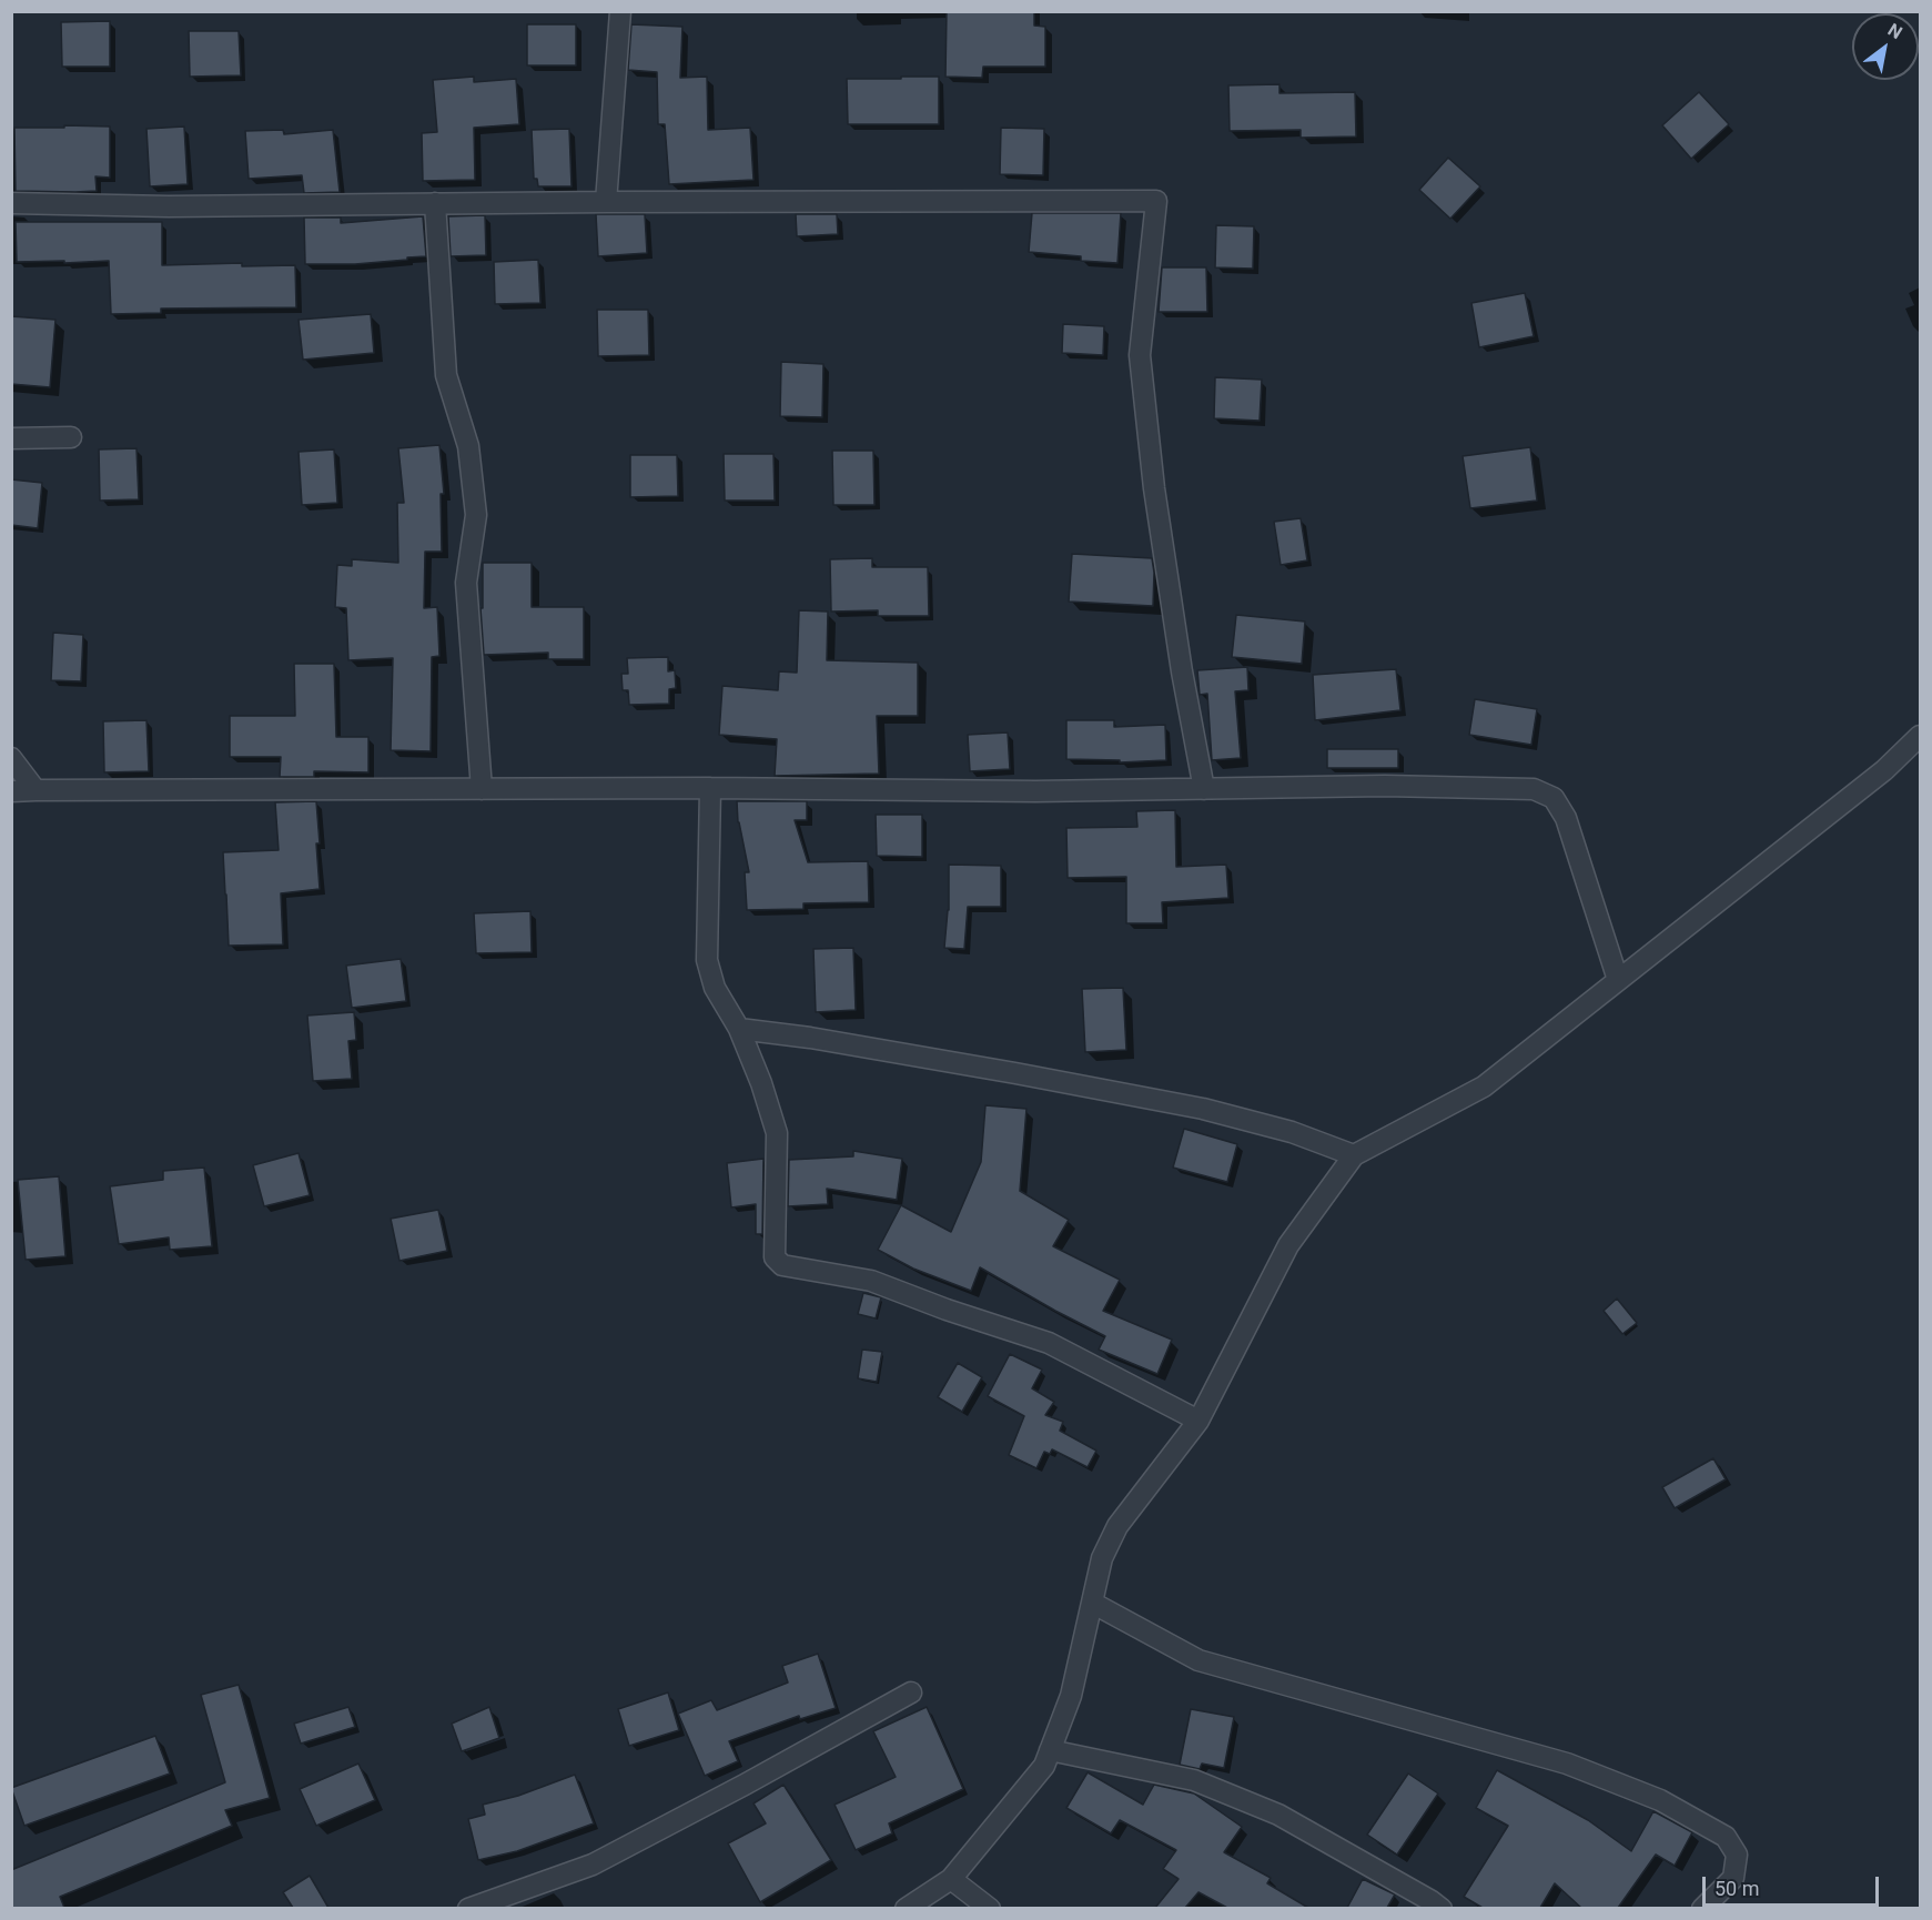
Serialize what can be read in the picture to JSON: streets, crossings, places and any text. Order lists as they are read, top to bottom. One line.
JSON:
{"scale_bar":"50 m","north":"top right"}
